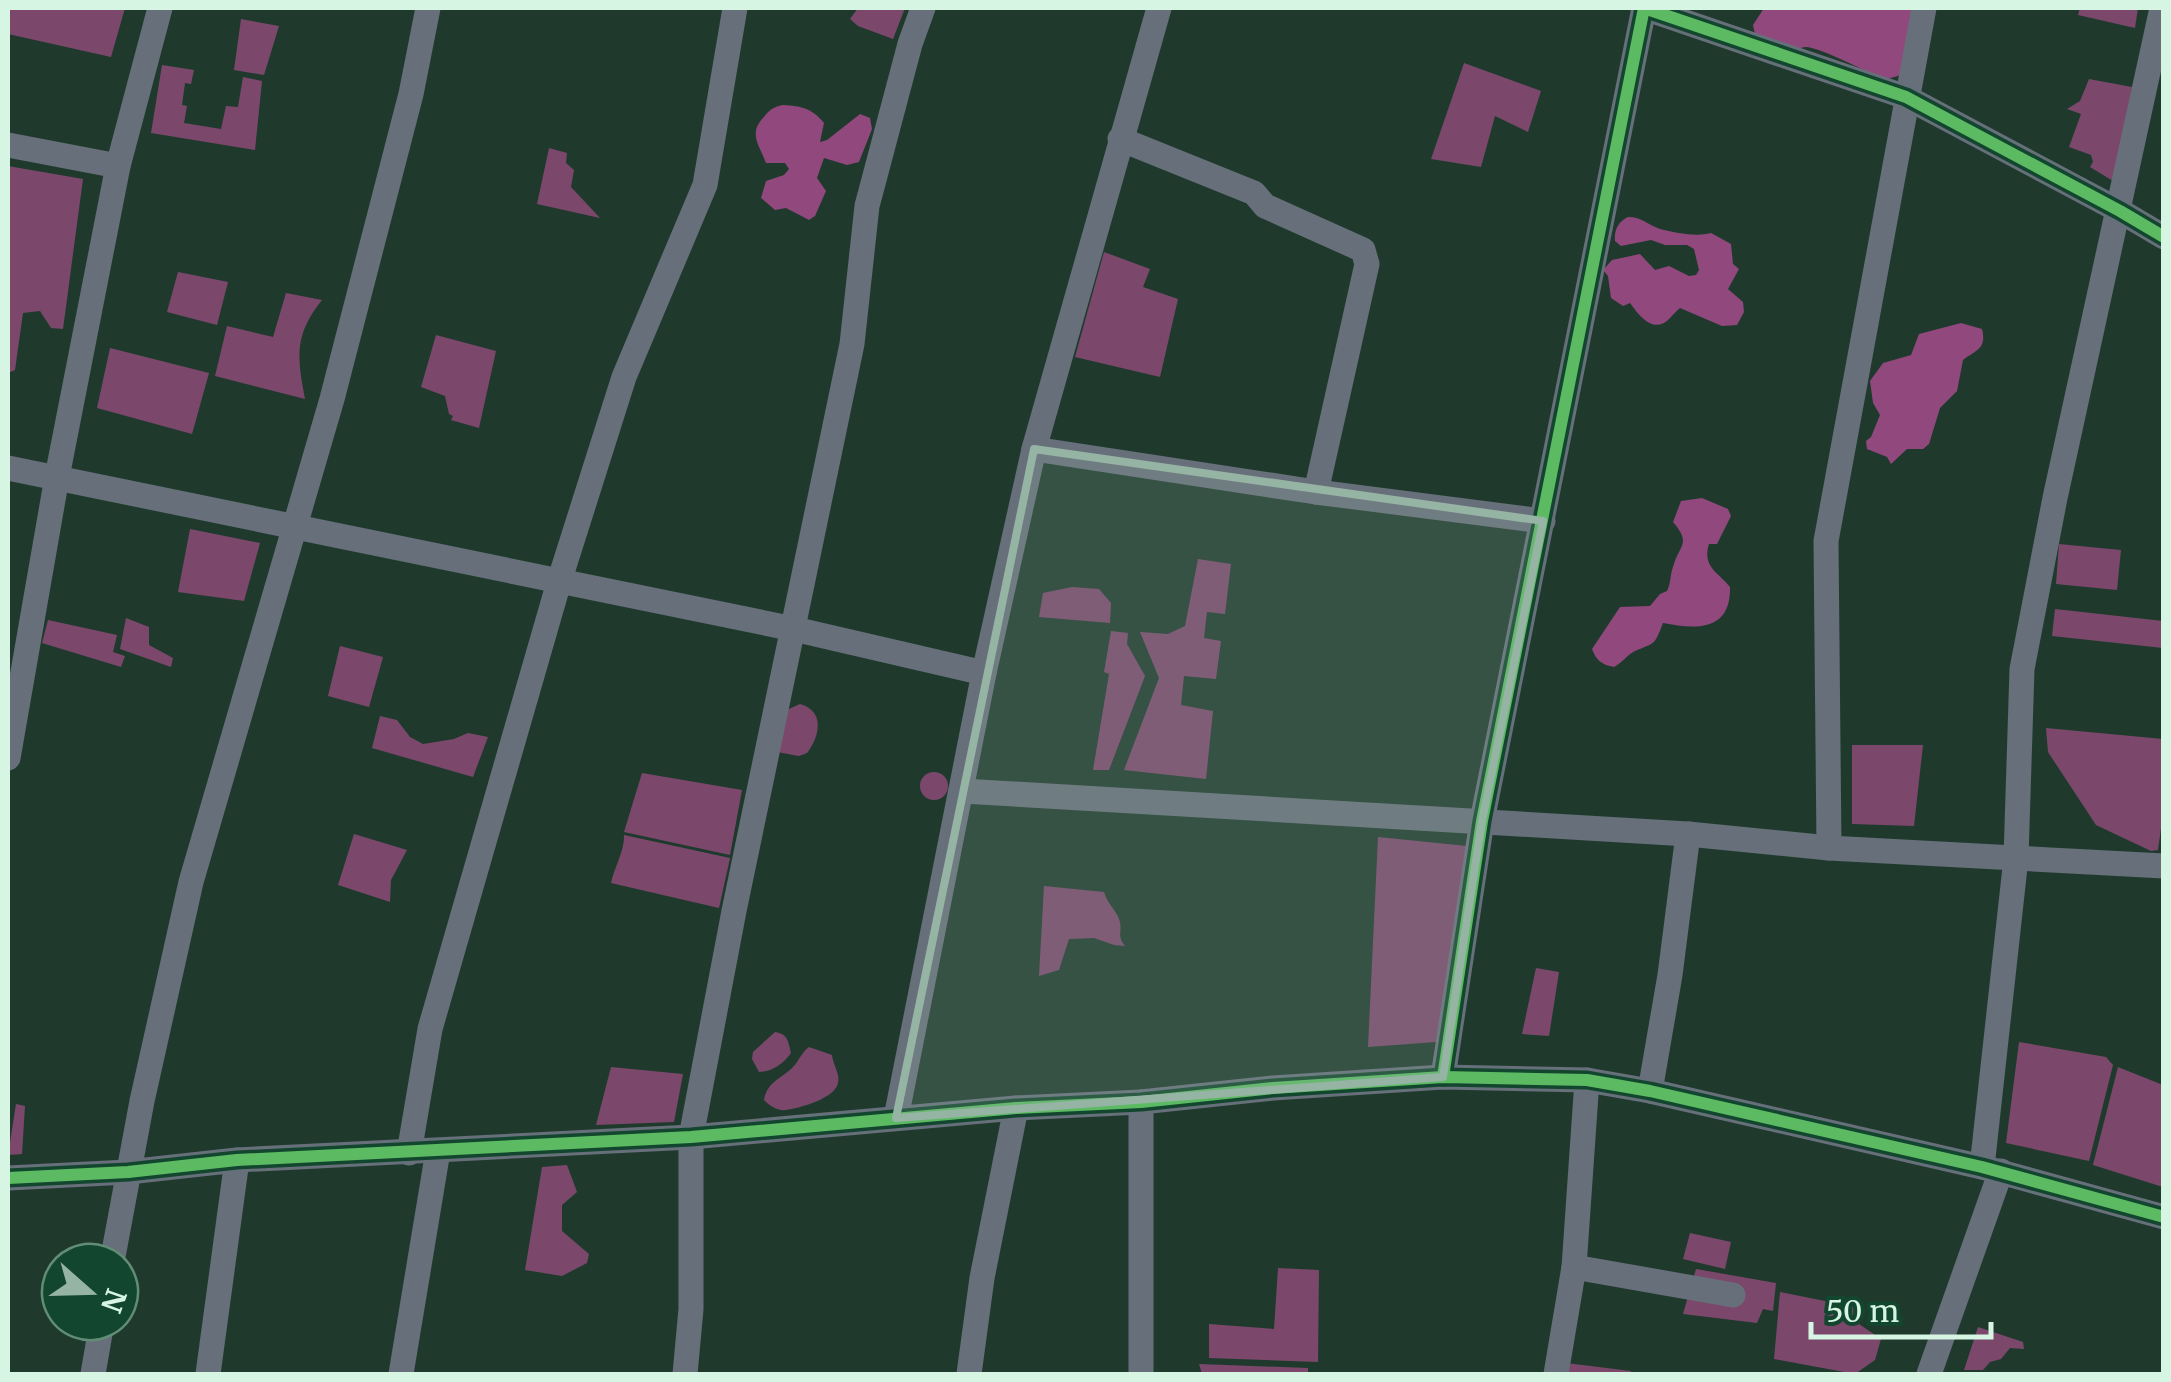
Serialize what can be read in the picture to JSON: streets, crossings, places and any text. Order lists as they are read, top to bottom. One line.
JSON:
{"scale_bar":"50 m","north":"right"}
